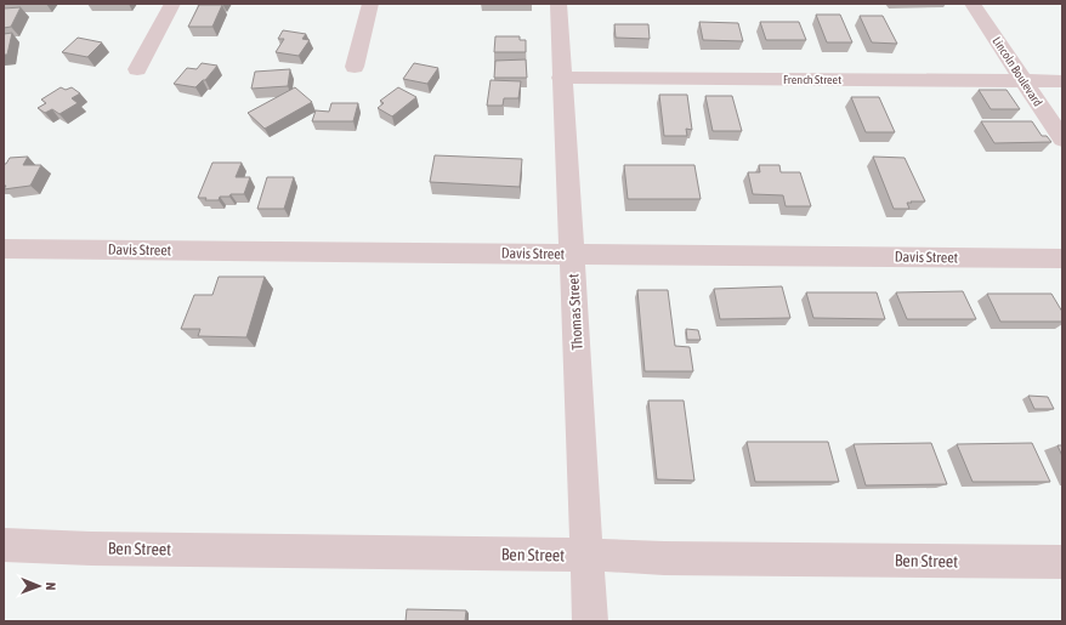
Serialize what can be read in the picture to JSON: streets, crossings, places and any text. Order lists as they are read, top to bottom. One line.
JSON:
{"streets":{"street":["Lincoln Boulevard","French Street","Davis Street","Thomas Street","Ben Street"]},"crossings":[["Lincoln Boulevard","French Street"],["French Street","Thomas Street"],["Davis Street","Thomas Street"],["Thomas Street","Ben Street"]],"north":"right"}
